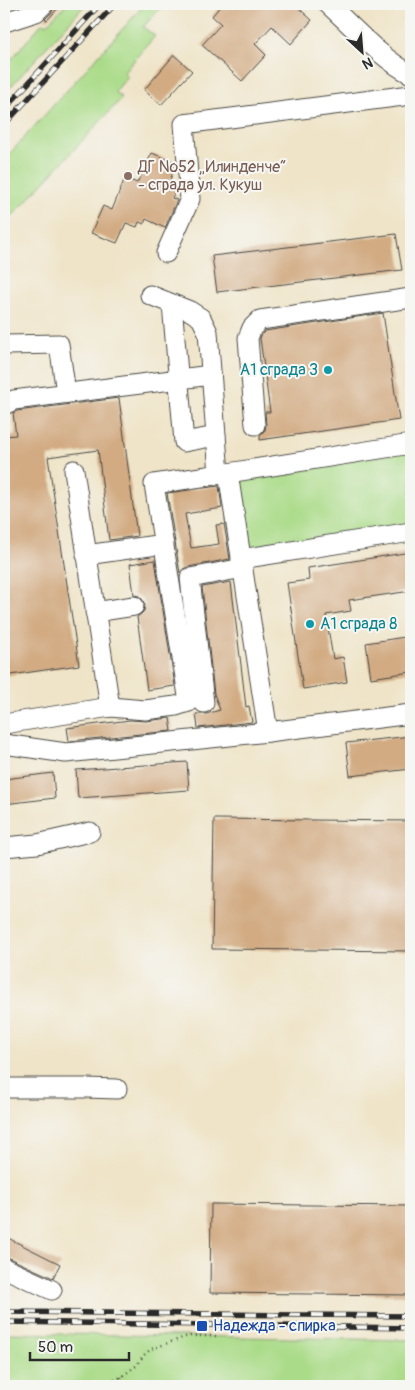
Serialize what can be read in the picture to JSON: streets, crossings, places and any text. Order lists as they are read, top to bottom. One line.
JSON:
{"places":{"other":["ДГ №52 „Илинденче“ - сграда ул. Кукуш","А1 сграда 3","А1 сграда 8"],"transit":["Надежда - спирка"]},"scale_bar":"50 m","north":"bottom right"}
